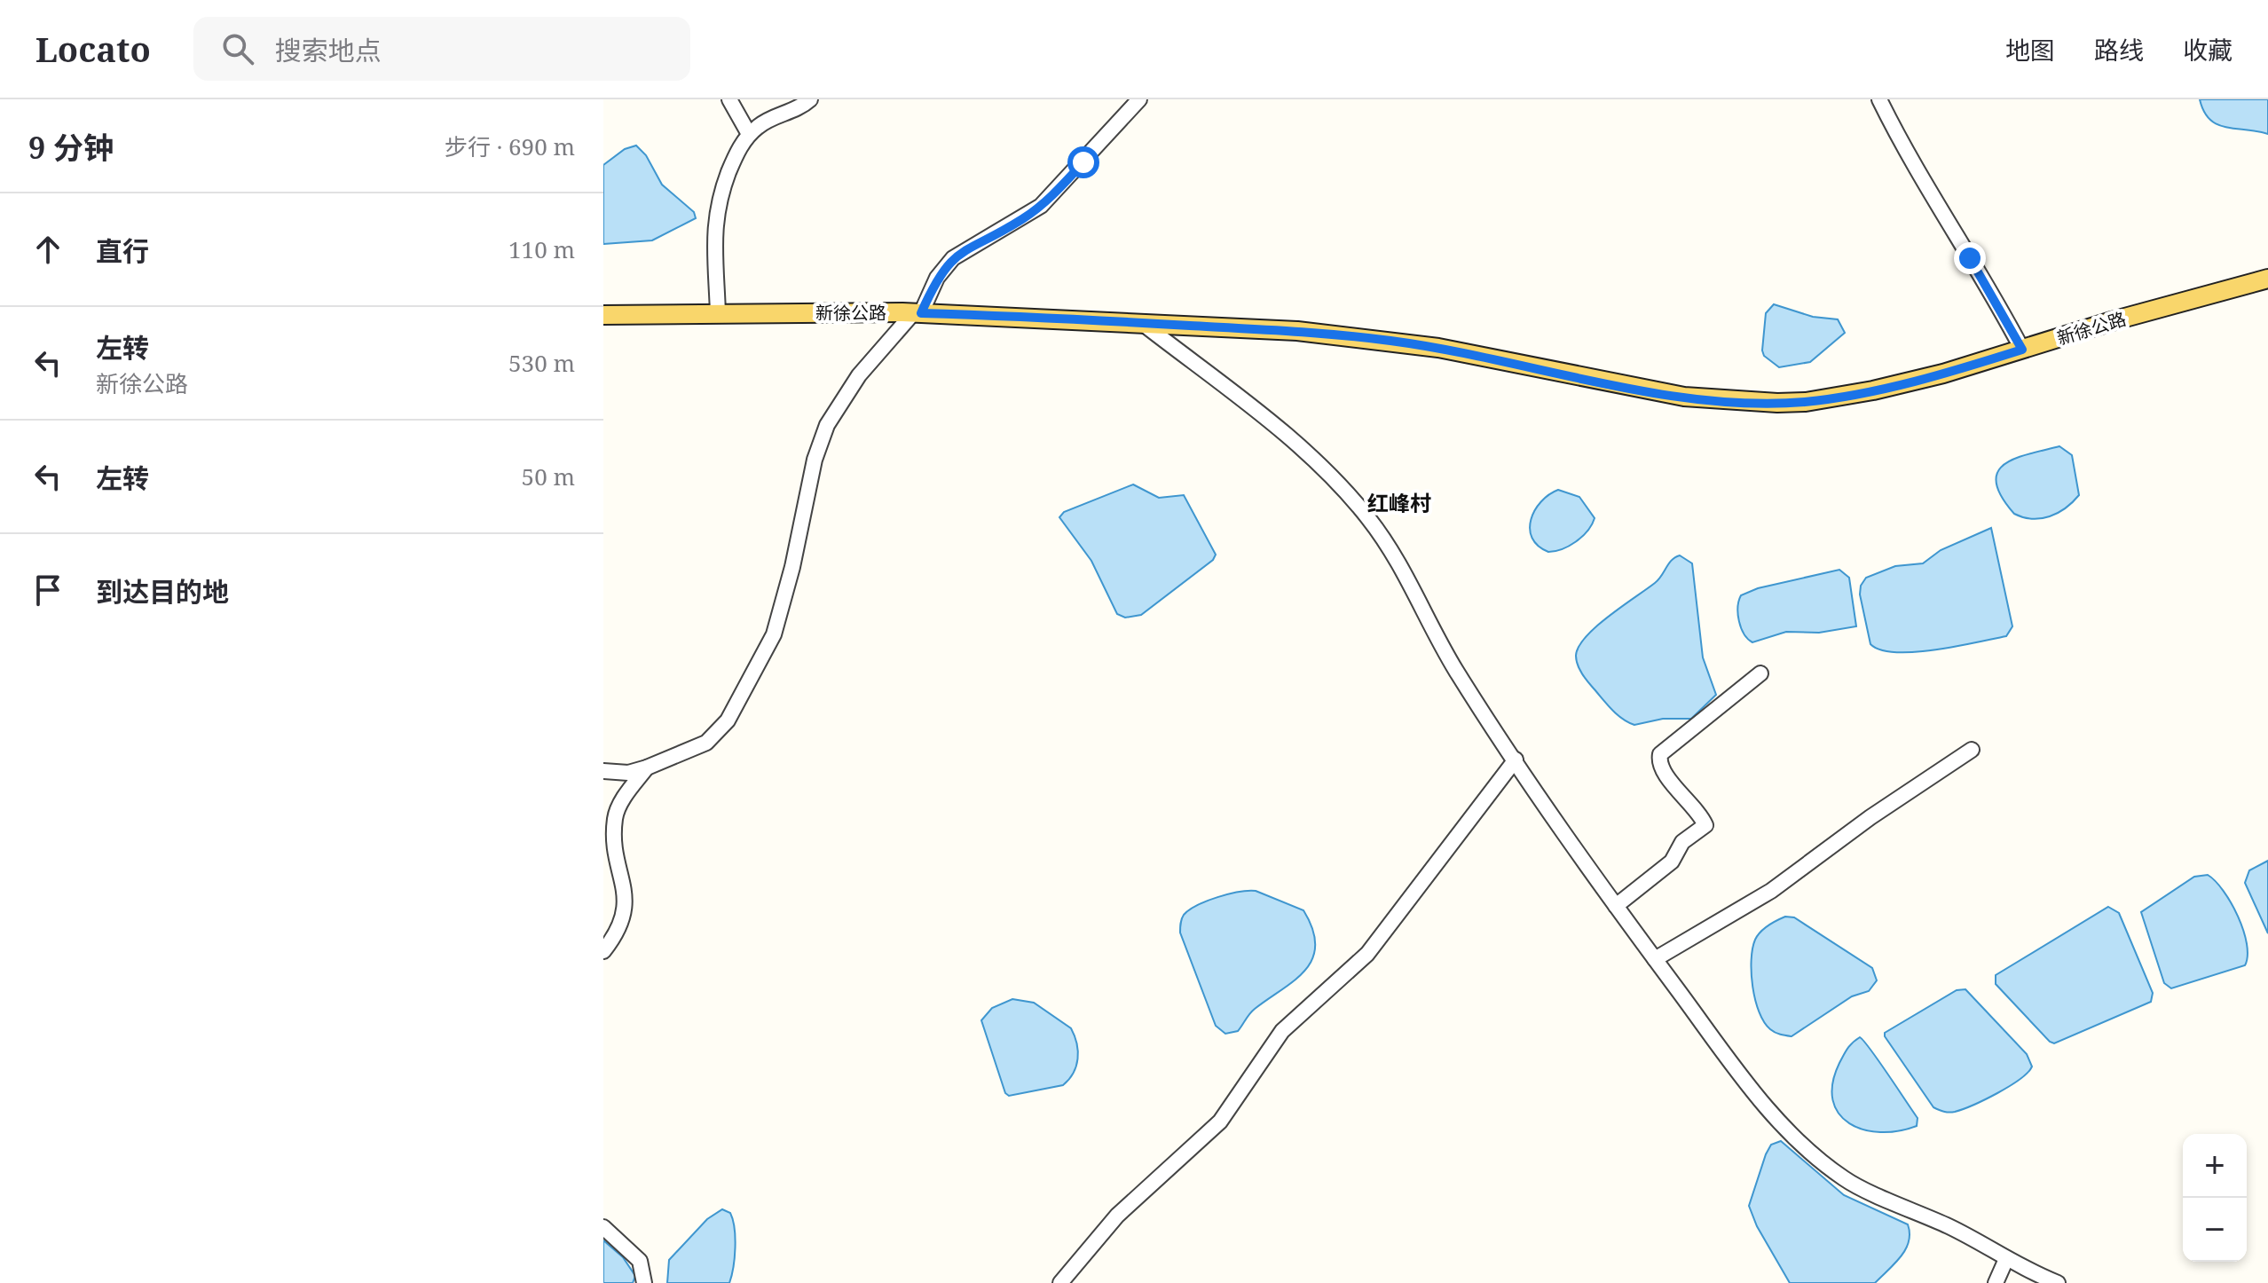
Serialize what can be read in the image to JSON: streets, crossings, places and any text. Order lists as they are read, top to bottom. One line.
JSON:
{"streets":{"main road":["新徐公路"]},"districts":["红峰村"],"page":{"header":"Locato","search":"搜索地点","nav":["地图","路线","收藏"],"heading":["9 分钟","步行 · 690 m"],"list":[["直行","110 m"],["左转","新徐公路","530 m"],["左转","50 m"],"到达目的地"],"map_buttons":["+","−"]}}
